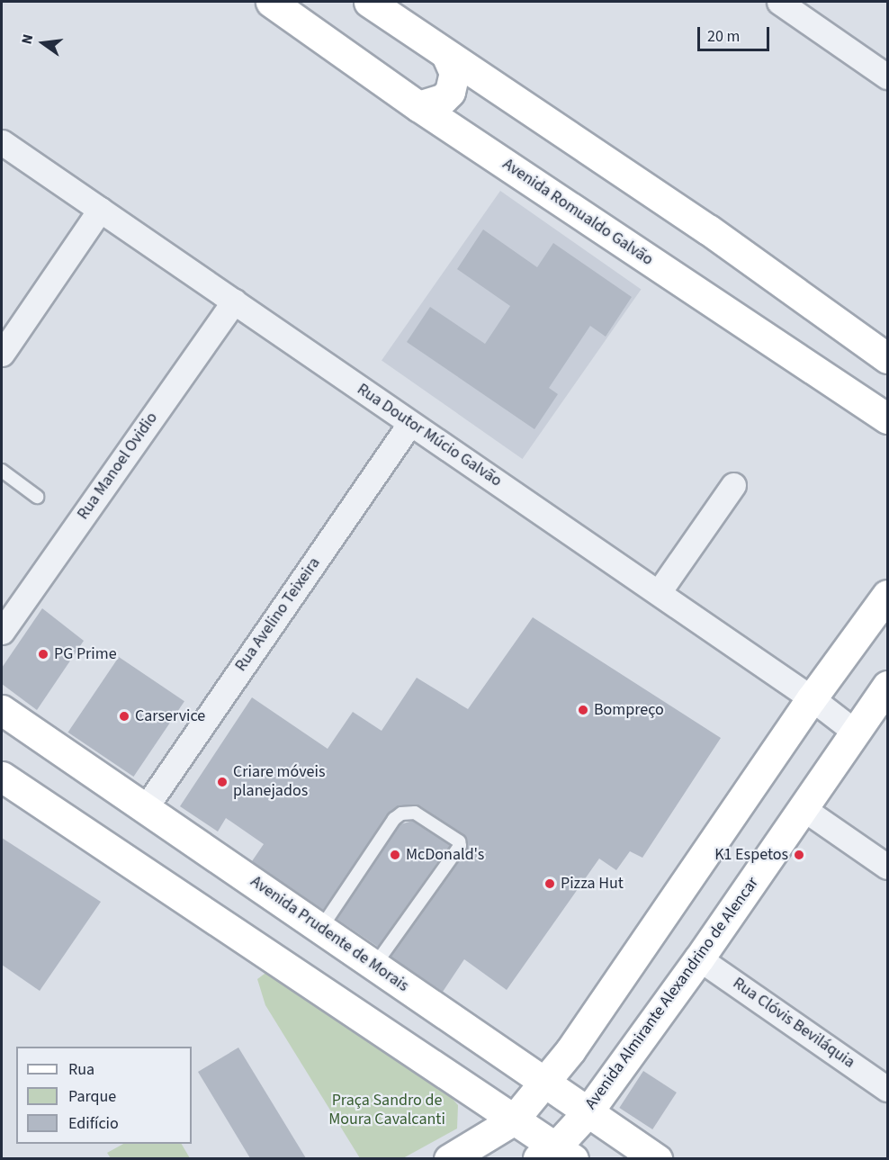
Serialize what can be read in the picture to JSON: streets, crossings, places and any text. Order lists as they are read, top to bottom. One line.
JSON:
{"streets":{"main road":["Avenida Romualdo Galvão","Avenida Prudente de Morais","Avenida Almirante Alexandrino de Alencar"],"street":["Rua Doutor Múcio Galvão","Rua Manoel Ovidio","Rua Avelino Teixeira","Rua Clóvis Beviláquia"]},"crossings":[["Rua Doutor Múcio Galvão","Rua Manoel Ovidio"],["Rua Doutor Múcio Galvão","Rua Avelino Teixeira"],["Rua Doutor Múcio Galvão","Avenida Almirante Alexandrino de Alencar"],["Rua Avelino Teixeira","Avenida Prudente de Morais"],["Avenida Prudente de Morais","Avenida Almirante Alexandrino de Alencar"],["Avenida Almirante Alexandrino de Alencar","Rua Clóvis Beviláquia"]],"parks":["Praça Sandro de Moura Cavalcanti"],"places":["PG Prime","Bompreço","Carservice","Criare móveis planejados","McDonald's","K1 Espetos","Pizza Hut"],"legend":["Rua","Parque","Edifício"],"scale_bar":"20 m","north":"left"}
